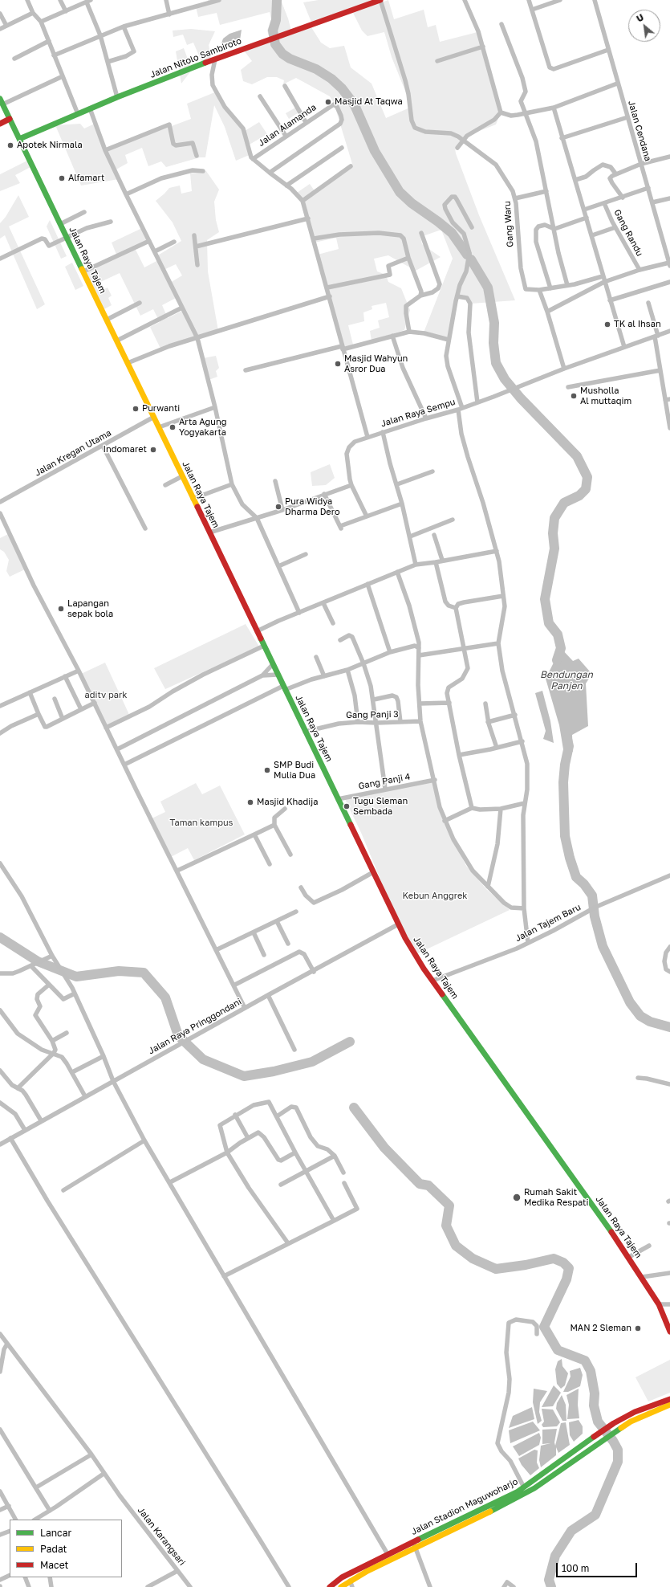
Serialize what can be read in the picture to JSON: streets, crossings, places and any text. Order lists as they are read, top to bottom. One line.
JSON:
{"streets":{"main road":["Jalan Nitolo Sambiroto","Jalan Raya Tajem","Jalan Stadion Maguwoharjo"],"street":["Jalan Alamanda","Jalan Cendana","Gang Waru","Gang Randu","Jalan Raya Sempu","Jalan Kregan Utama","Gang Panji 3","Gang Panji 4","Jalan Tajem Baru","Jalan Raya Pringgondani","Jalan Karangsari"]},"crossings":[["Jalan Nitolo Sambiroto","Gang Waru"],["Jalan Nitolo Sambiroto","Jalan Raya Tajem"],["Jalan Raya Tajem","Jalan Kregan Utama"],["Jalan Raya Tajem","Gang Panji 3"],["Jalan Raya Tajem","Gang Panji 4"],["Jalan Raya Tajem","Jalan Tajem Baru"],["Jalan Raya Tajem","Jalan Raya Pringgondani"]],"water":["Bendungan Panjen"],"parks":["aditv park","Taman kampus","Kebun Anggrek"],"places":["Masjid At Taqwa","Apotek Nirmala","Alfamart","TK al Ihsan","Masjid Wahyun Asror Dua","Musholla Al muttaqim","Purwanti","Arta Agung Yogyakarta","Indomaret","Pura Widya Dharma Dero","Lapangan sepak bola","SMP Budi Mulia Dua","Masjid Khadija","Tugu Sleman Sembada","Rumah Sakit Medika Respati","MAN 2 Sleman"],"legend":["Lancar","Padat","Macet"],"scale_bar":"100 m","north":"top left"}
